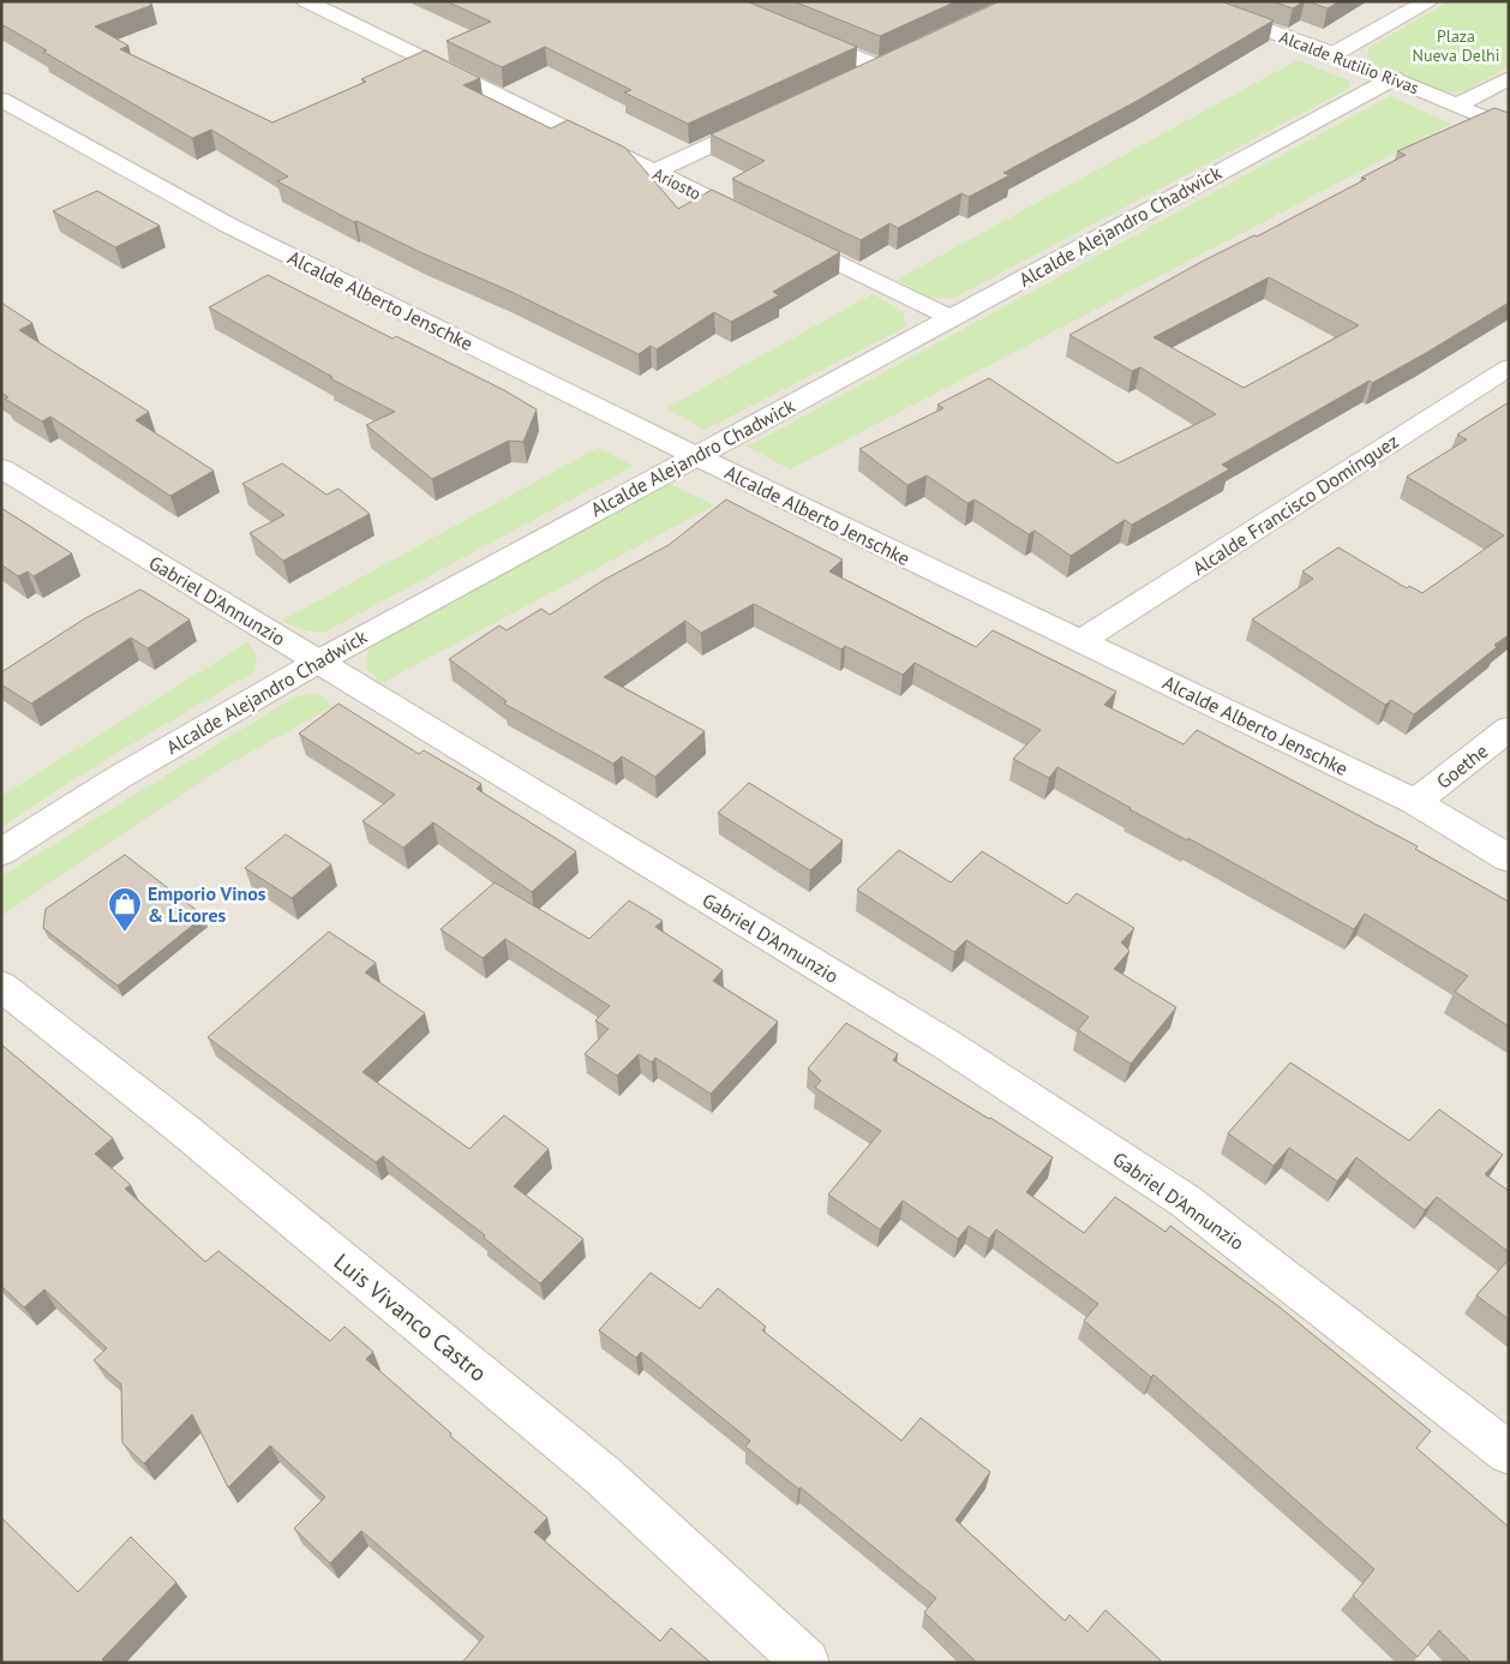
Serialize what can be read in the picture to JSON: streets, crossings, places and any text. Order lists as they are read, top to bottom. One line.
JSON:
{"streets":{"street":["Alcalde Rutilio Rivas","Ariosto","Alcalde Alejandro Chadwick","Alcalde Alberto Jenschke","Alcalde Francisco Domínguez","Gabriel D'Annunzio","Goethe","Luis Vivanco Castro"]},"crossings":[["Alcalde Rutilio Rivas","Alcalde Alejandro Chadwick"],["Alcalde Alejandro Chadwick","Alcalde Alberto Jenschke"],["Alcalde Alejandro Chadwick","Gabriel D'Annunzio"],["Alcalde Alberto Jenschke","Alcalde Francisco Domínguez"],["Alcalde Alberto Jenschke","Goethe"]],"parks":["Plaza Nueva Delhi"],"places":{"shop":["Emporio Vinos & Licores"]}}
